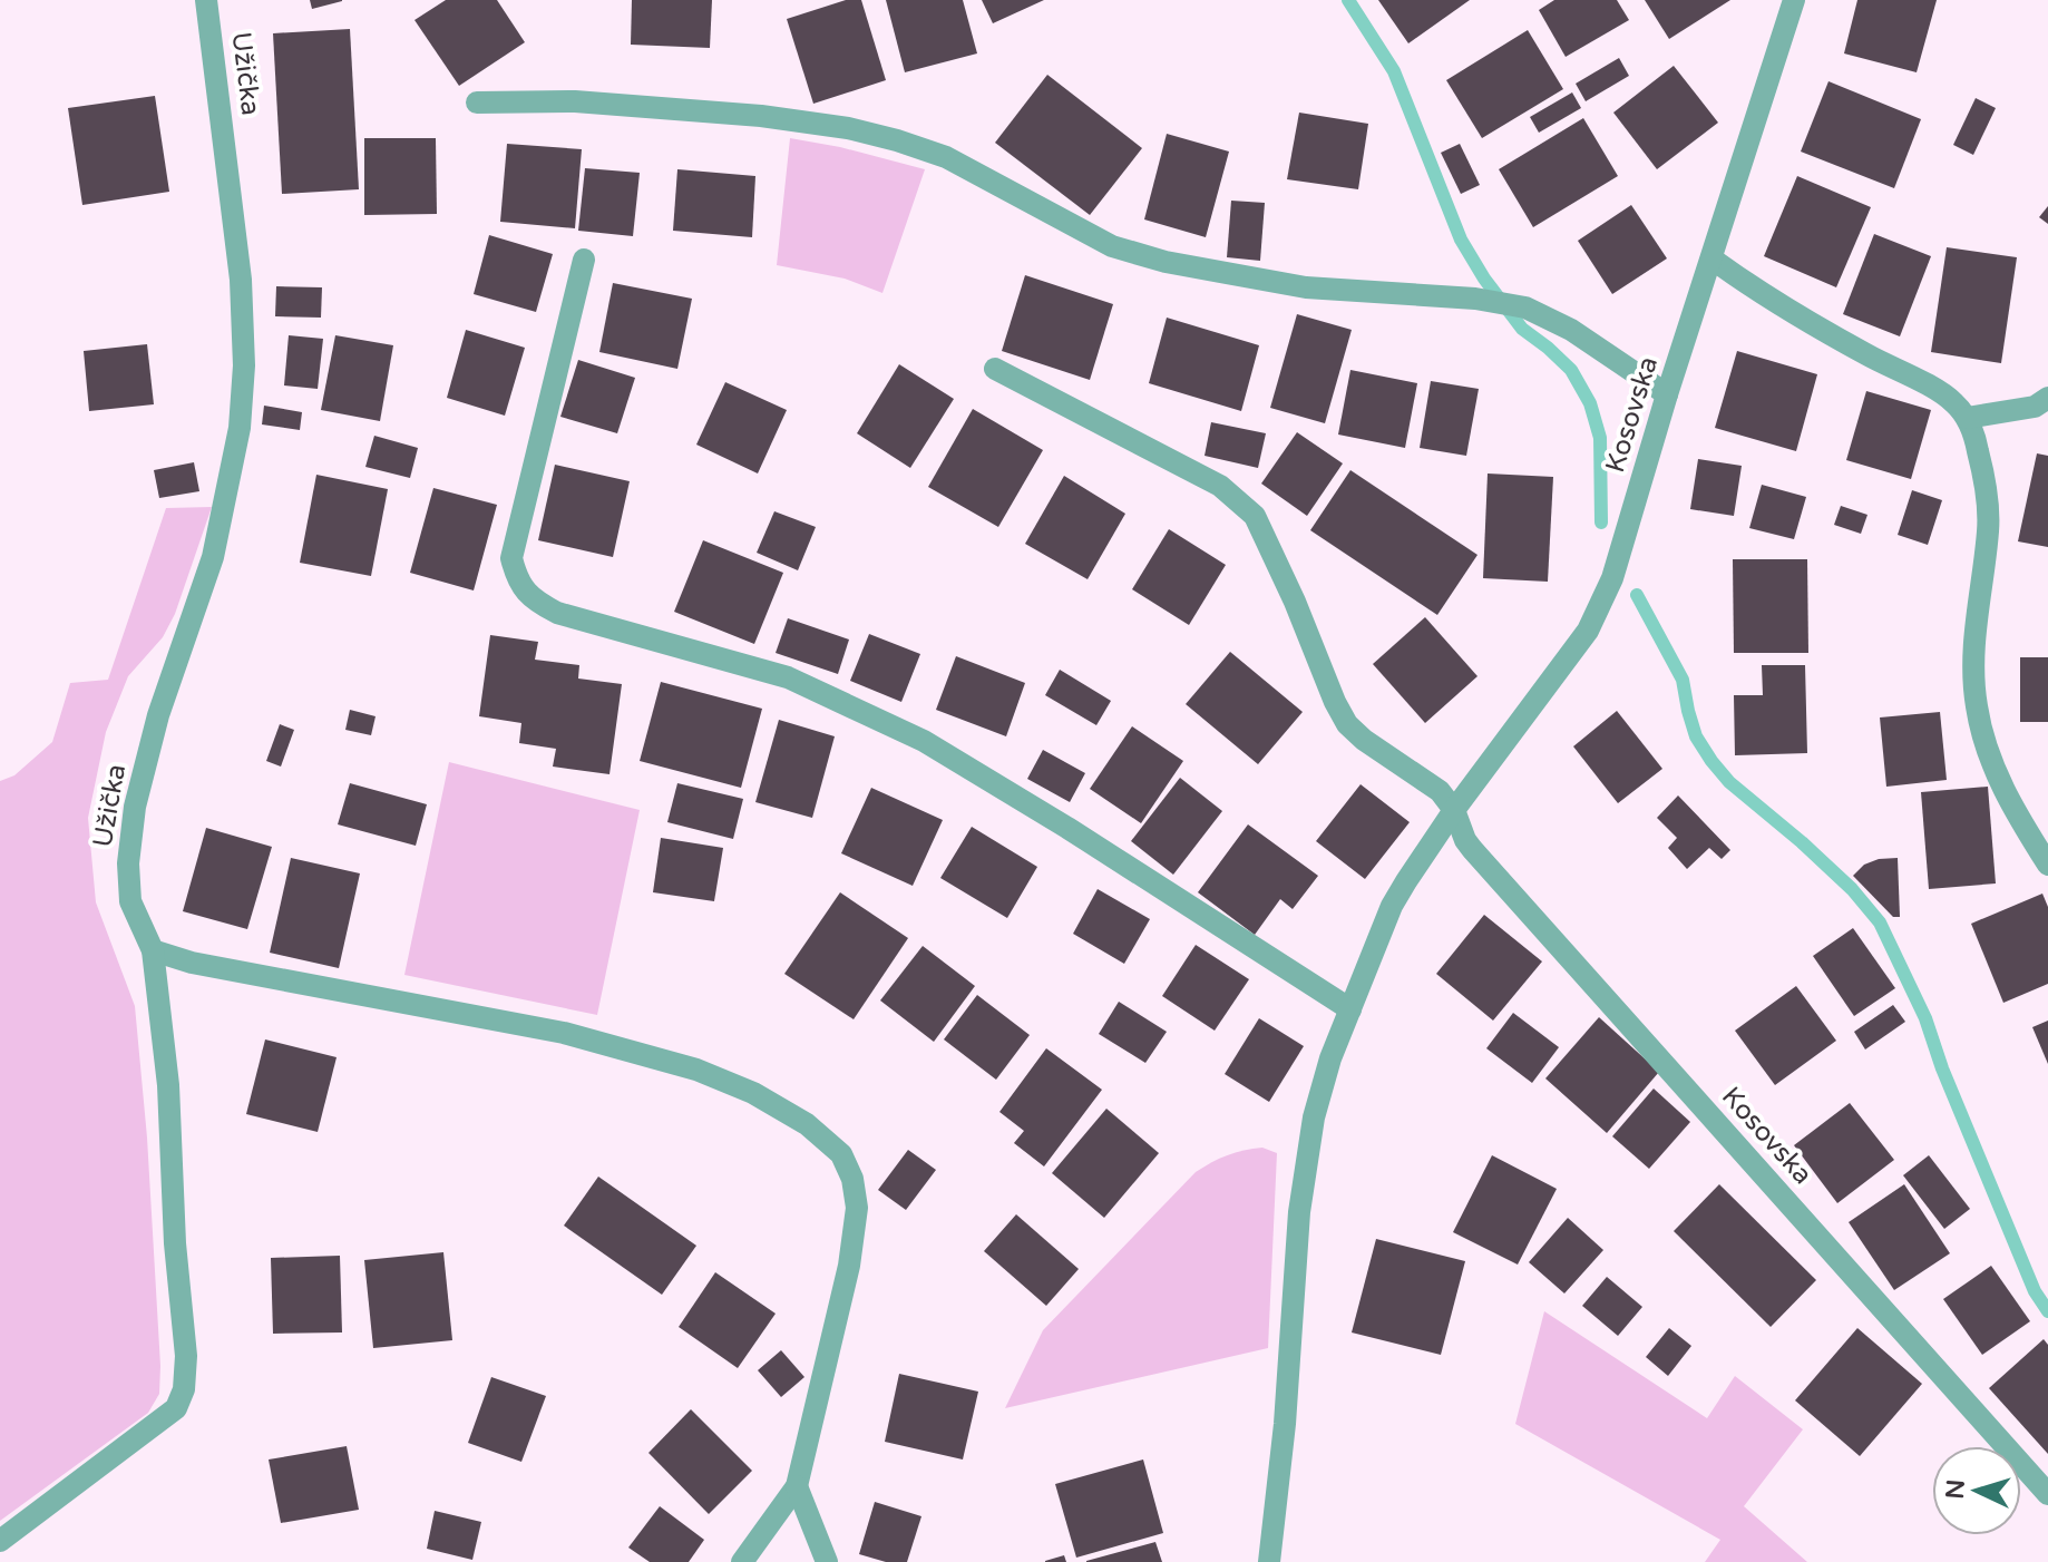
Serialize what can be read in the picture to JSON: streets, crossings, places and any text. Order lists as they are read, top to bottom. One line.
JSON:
{"streets":{"street":["Užička","Kosovska"]},"north":"left"}
